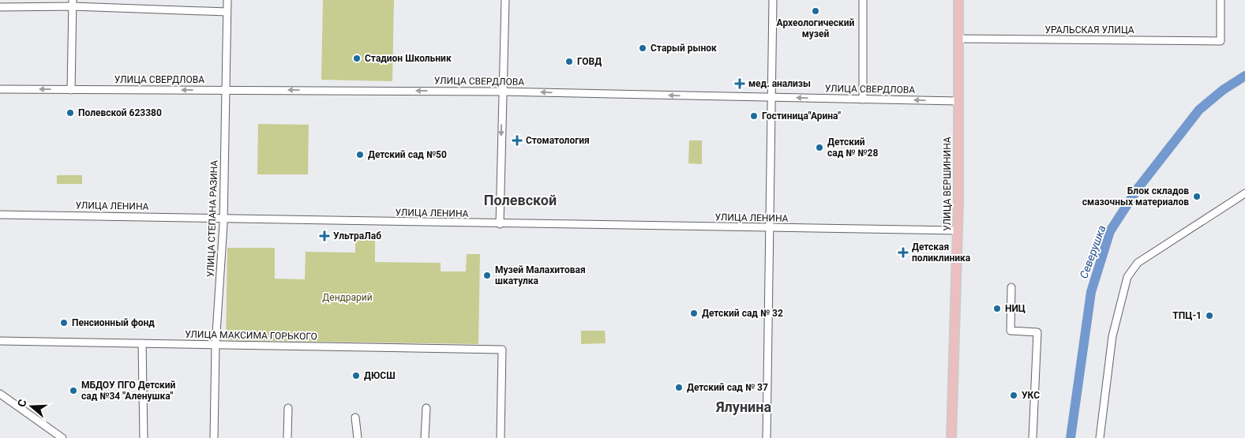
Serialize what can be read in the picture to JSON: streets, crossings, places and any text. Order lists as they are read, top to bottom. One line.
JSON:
{"streets":{"main road":["УЛИЦА ВЕРШИНИНА"],"street":["УРАЛЬСКАЯ УЛИЦА","УЛИЦА СВЕРДЛОВА","УЛИЦА ЛЕНИНА","УЛИЦА СТЕПАНА РАЗИНА","УЛИЦА МАКСИМА ГОРЬКОГО"]},"crossings":[["УРАЛЬСКАЯ УЛИЦА","УЛИЦА ВЕРШИНИНА"],["УЛИЦА СВЕРДЛОВА","УЛИЦА ВЕРШИНИНА"],["УЛИЦА СВЕРДЛОВА","УЛИЦА СТЕПАНА РАЗИНА"],["УЛИЦА ВЕРШИНИНА","УЛИЦА ЛЕНИНА"],["УЛИЦА ЛЕНИНА","УЛИЦА СТЕПАНА РАЗИНА"],["УЛИЦА СТЕПАНА РАЗИНА","УЛИЦА МАКСИМА ГОРЬКОГО"]],"one_way":["УЛИЦА СВЕРДЛОВА"],"districts":["Полевской","Ялунина"],"water":["Северушка"],"parks":["Дендрарий"],"places":{"other":["Археологический музей","Старый рынок","Стадион Школьник","ГОВД","Полевской 623380","Гостиница\"Арина\"","Детский сад № №28","Детский сад №50","Блок складов смазочных материалов","Музей Малахитовая шкатулка","НИЦ","Детский сад № 32","ТПЦ-1","Пенсионный фонд","ДЮСШ","Детский сад № 37","МБДОУ ПГО Детский сад №34 \"Аленушка\"","УКС"],"health":["мед. анализы","Стоматология","УльтраЛаб","Детская поликлиника"]},"north":"left"}
